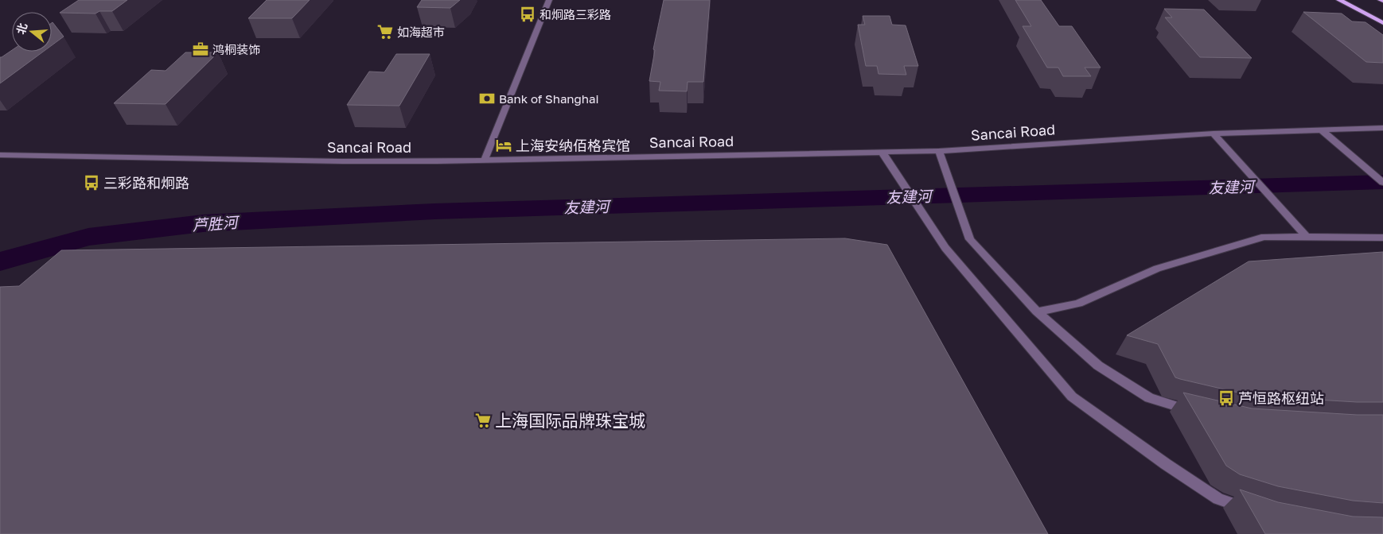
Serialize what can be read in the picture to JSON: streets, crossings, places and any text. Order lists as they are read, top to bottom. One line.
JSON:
{"streets":{"street":["Sancai Road"]},"water":["友建河","芦胜河"],"places":{"bus stop":["和炯路三彩路","三彩路和炯路","芦恒路枢纽站"],"supermarket":["如海超市","上海国际品牌珠宝城"],"office":["鸿桐装饰"],"bank":["Bank of Shanghai"],"hotel":["上海安纳佰格宾馆"]},"north":"left"}
